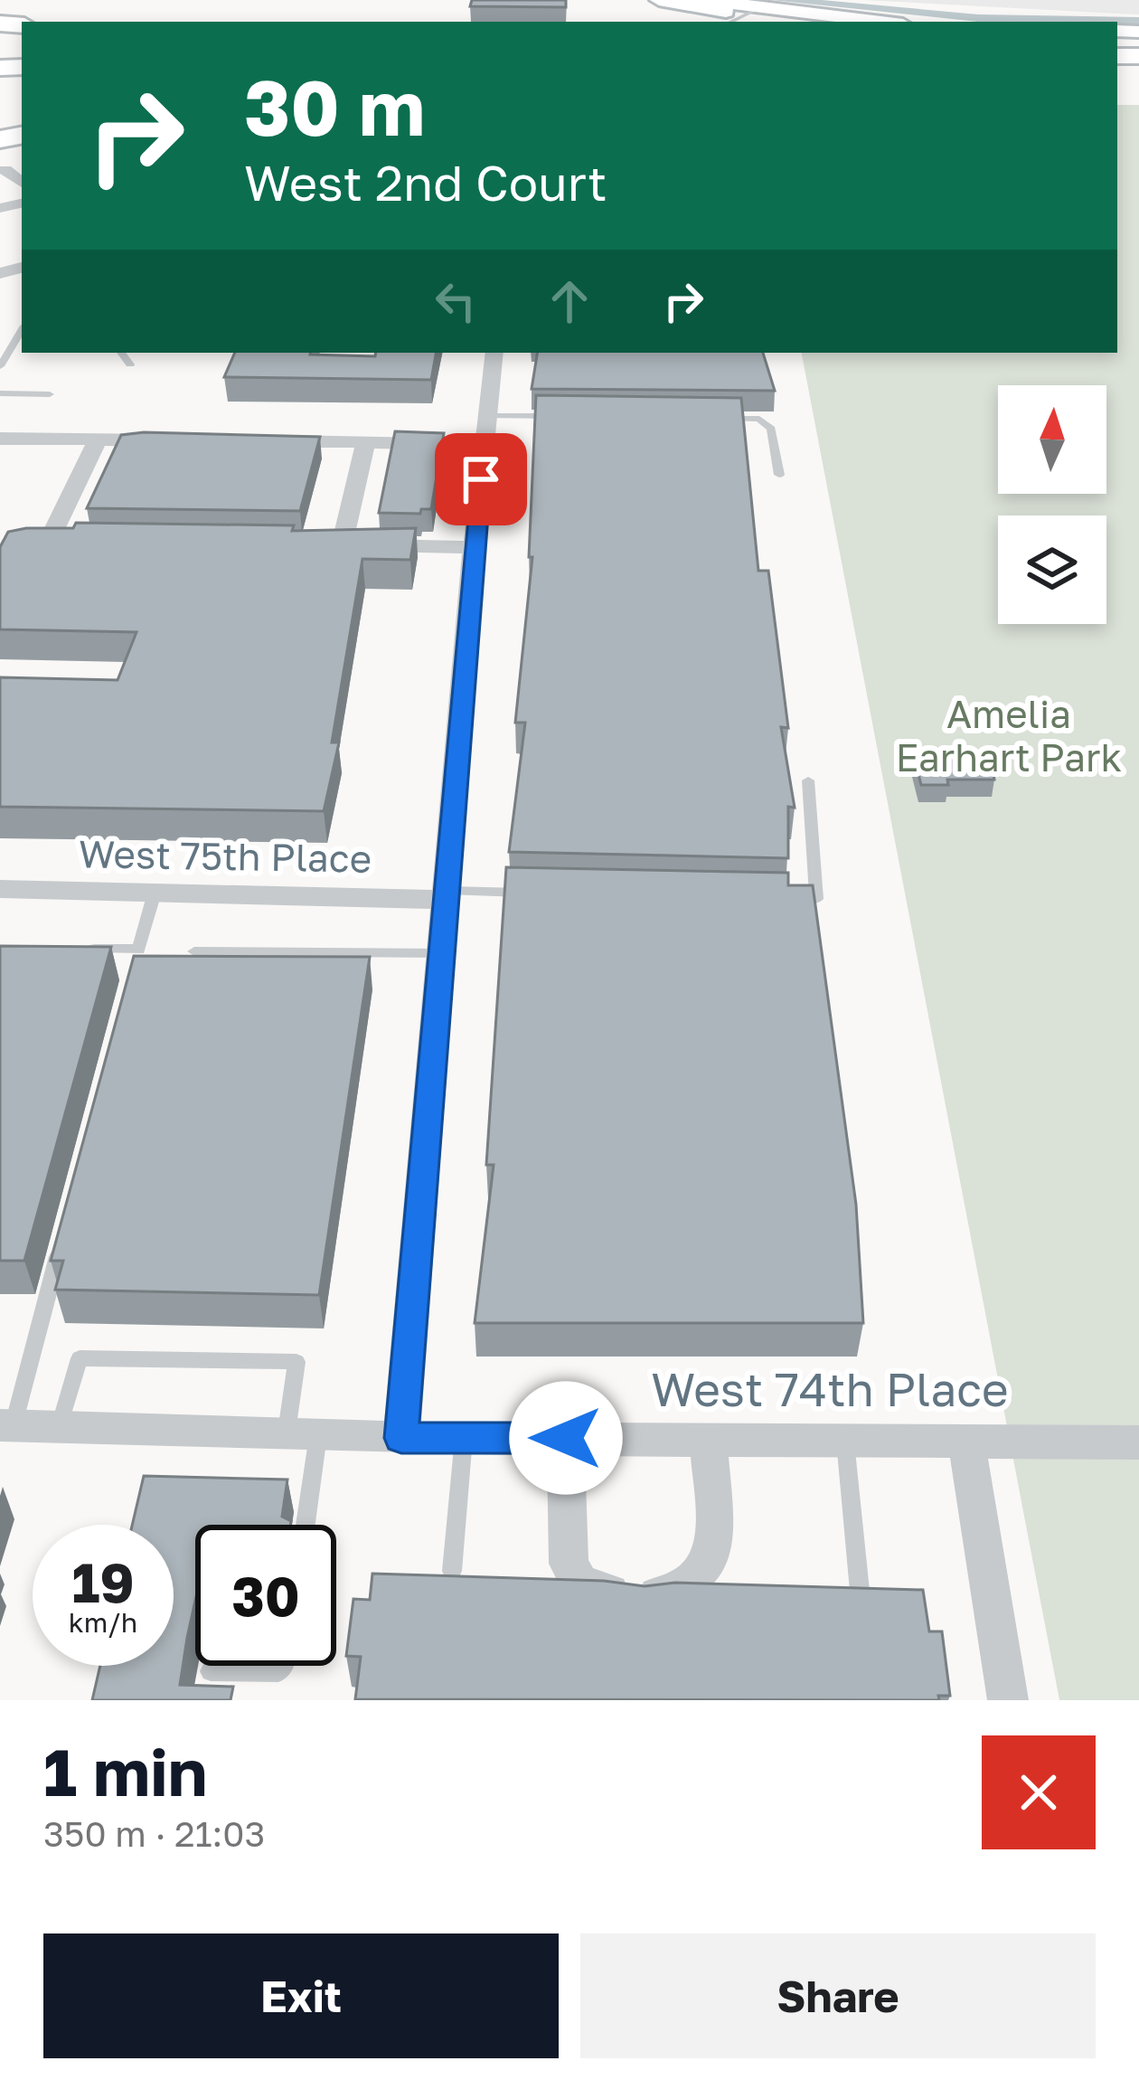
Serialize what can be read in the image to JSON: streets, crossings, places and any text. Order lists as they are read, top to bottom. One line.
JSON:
{"streets":{"street":["West 75th Place","West 74th Place"]},"parks":["Amelia Earhart Park"],"north":"top","page":{"turn":["30 m","West 2nd Court"],"speed":"19 km/h","limit":"30","heading":["1 min","350 m · 21:03"],"buttons":["Exit","Share"]}}
